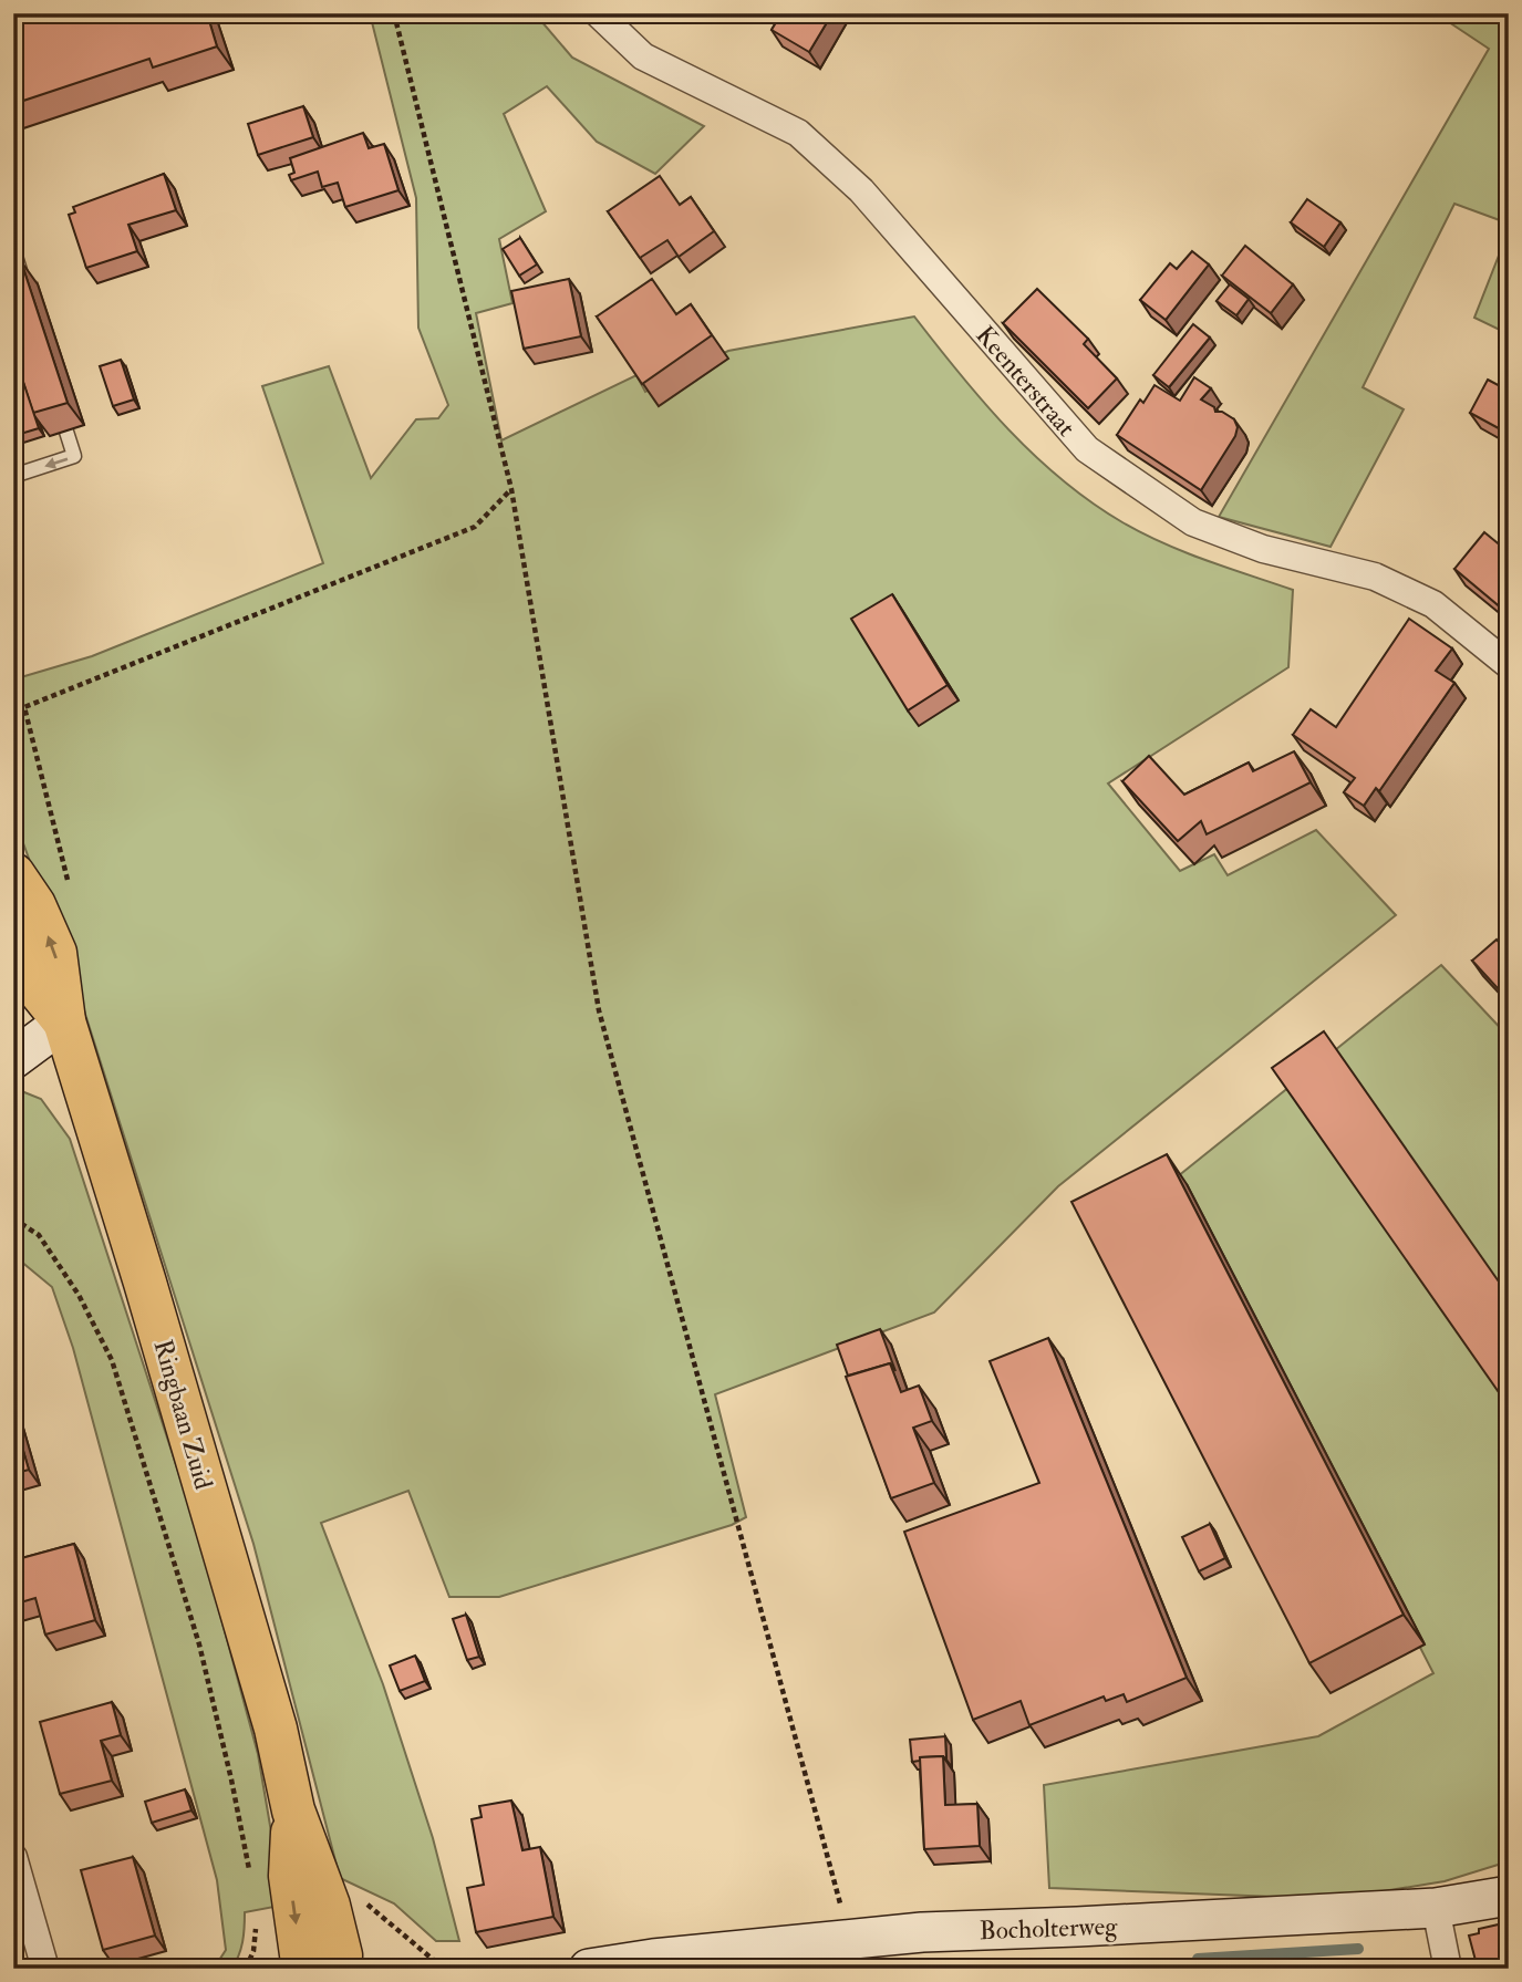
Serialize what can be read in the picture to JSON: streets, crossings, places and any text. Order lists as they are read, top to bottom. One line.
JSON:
{"streets":{"main road":["Ringbaan Zuid"],"street":["Keenterstraat","Bocholterweg"]}}
